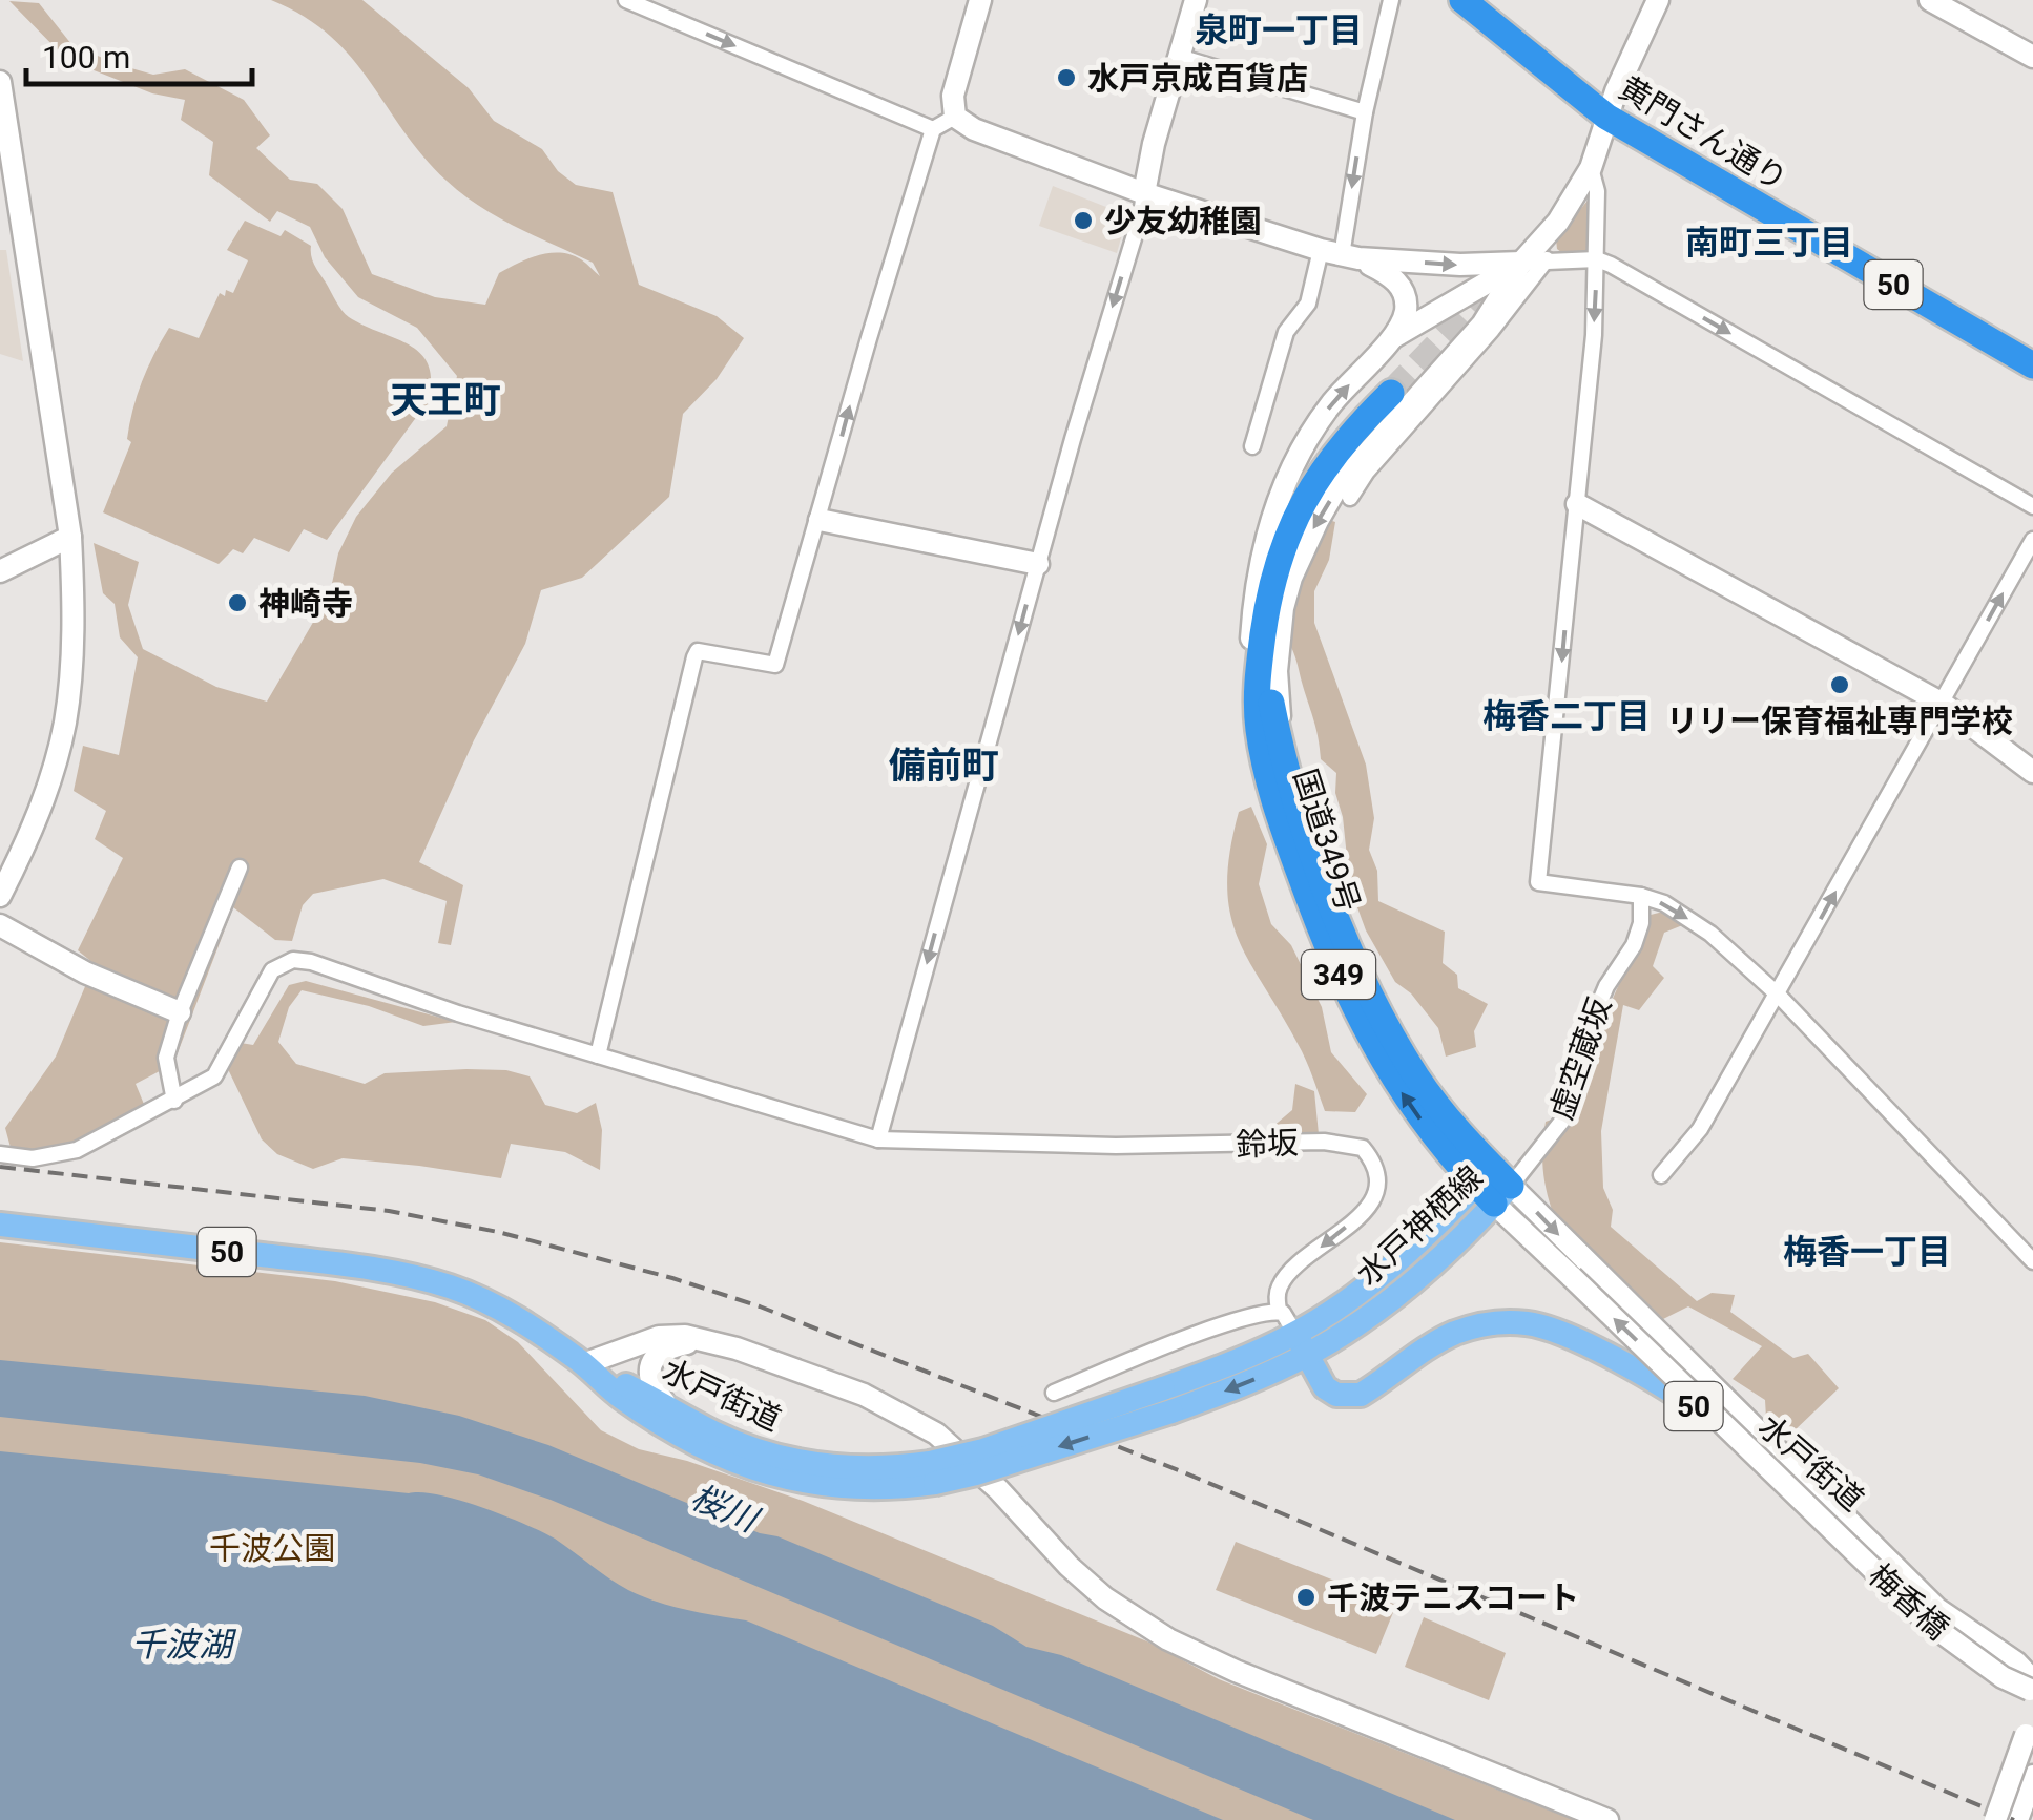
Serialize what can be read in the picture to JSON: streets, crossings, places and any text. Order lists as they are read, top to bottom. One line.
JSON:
{"streets":{"highway":["黄門さん通り","50","国道349号","349"],"main road":["水戸神栖線","水戸街道"],"street":["虚空蔵坂","鈴坂","梅香橋"]},"crossings":[["国道349号","虚空蔵坂"],["国道349号","水戸神栖線"],["虚空蔵坂","水戸神栖線"],["水戸神栖線","水戸街道"],["水戸街道","梅香橋"]],"districts":["泉町一丁目","南町三丁目","天王町","梅香二丁目","備前町","梅香一丁目"],"water":["桜川","千波湖"],"parks":["千波公園"],"places":["水戸京成百貨店","少友幼稚園","神崎寺","リリー保育福祉専門学校","千波テニスコート"],"scale_bar":"100 m"}
